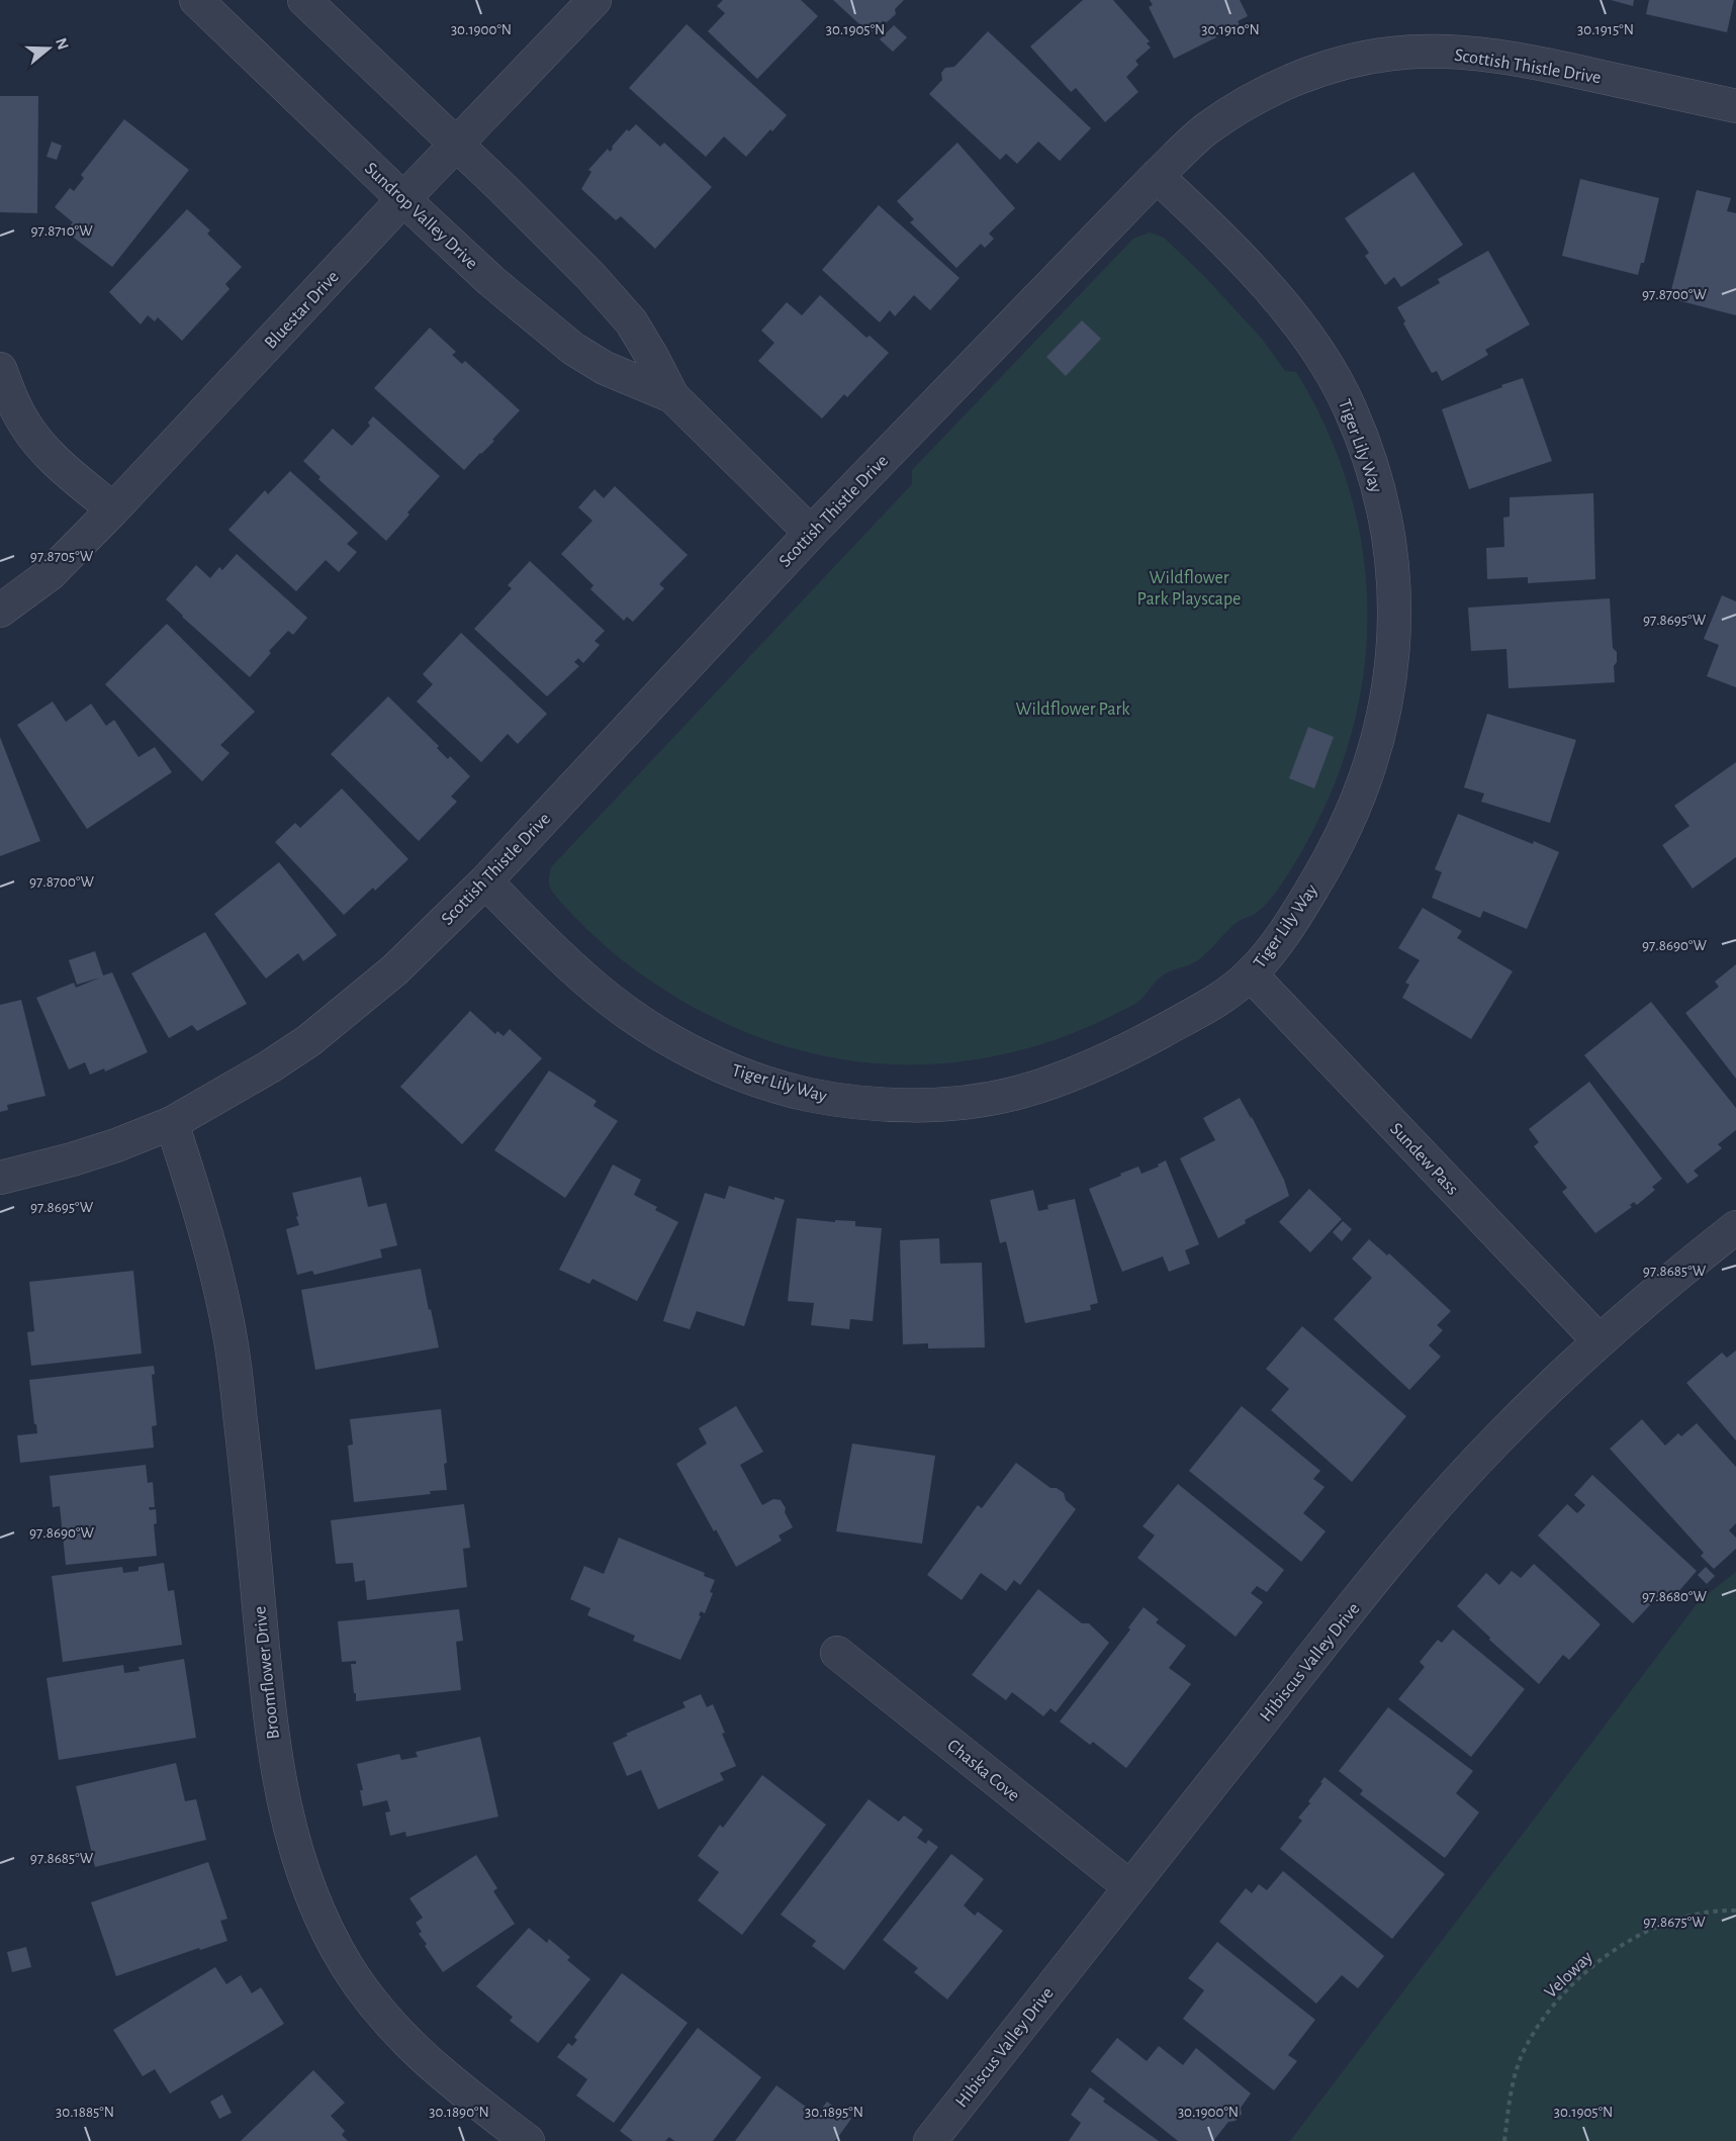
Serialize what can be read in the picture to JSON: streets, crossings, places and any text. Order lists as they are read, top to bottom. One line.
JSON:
{"streets":{"street":["Scottish Thistle Drive","Sundrop Valley Drive","Bluestar Drive","Tiger Lily Way","Sundew Pass","Hibiscus Valley Drive","Broomflower Drive","Chaska Cove"],"path":["Veloway"]},"crossings":[["Scottish Thistle Drive","Sundrop Valley Drive"],["Scottish Thistle Drive","Tiger Lily Way"],["Scottish Thistle Drive","Broomflower Drive"],["Sundrop Valley Drive","Bluestar Drive"],["Tiger Lily Way","Sundew Pass"],["Sundew Pass","Hibiscus Valley Drive"],["Hibiscus Valley Drive","Chaska Cove"]],"parks":["Wildflower Park Playscape","Wildflower Park"],"north":"right","coordinates":["30.1900°N","30.1905°N","30.1910°N","30.1915°N","97.8710°W","97.8700°W","97.8705°W","97.8695°W","97.8690°W","97.8685°W","97.8680°W","97.8675°W","30.1885°N","30.1890°N","30.1895°N"]}
